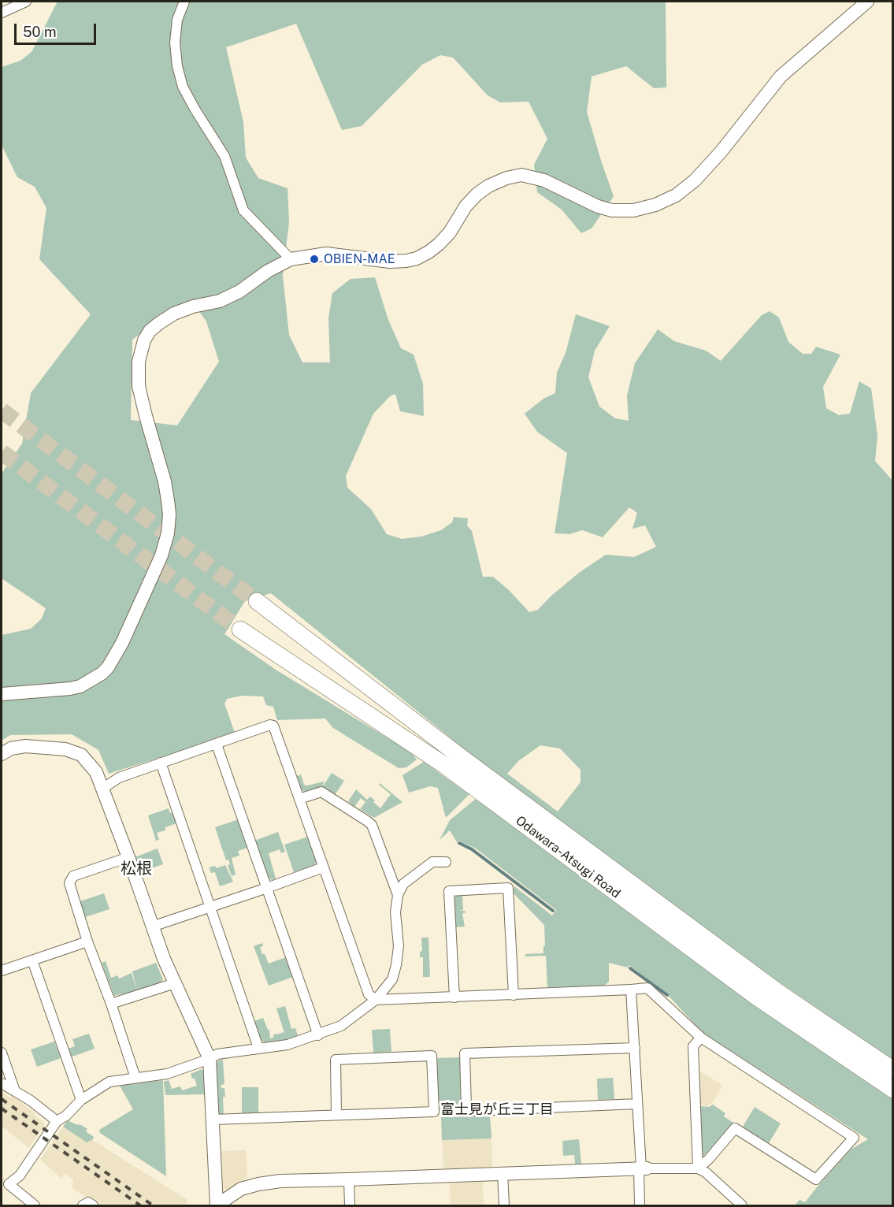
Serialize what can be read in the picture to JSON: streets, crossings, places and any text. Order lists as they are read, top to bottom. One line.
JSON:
{"streets":{"highway":["Odawara-Atsugi Road"]},"districts":["松根","富士見が丘三丁目"],"places":["OBIEN-MAE"],"scale_bar":"50 m"}
